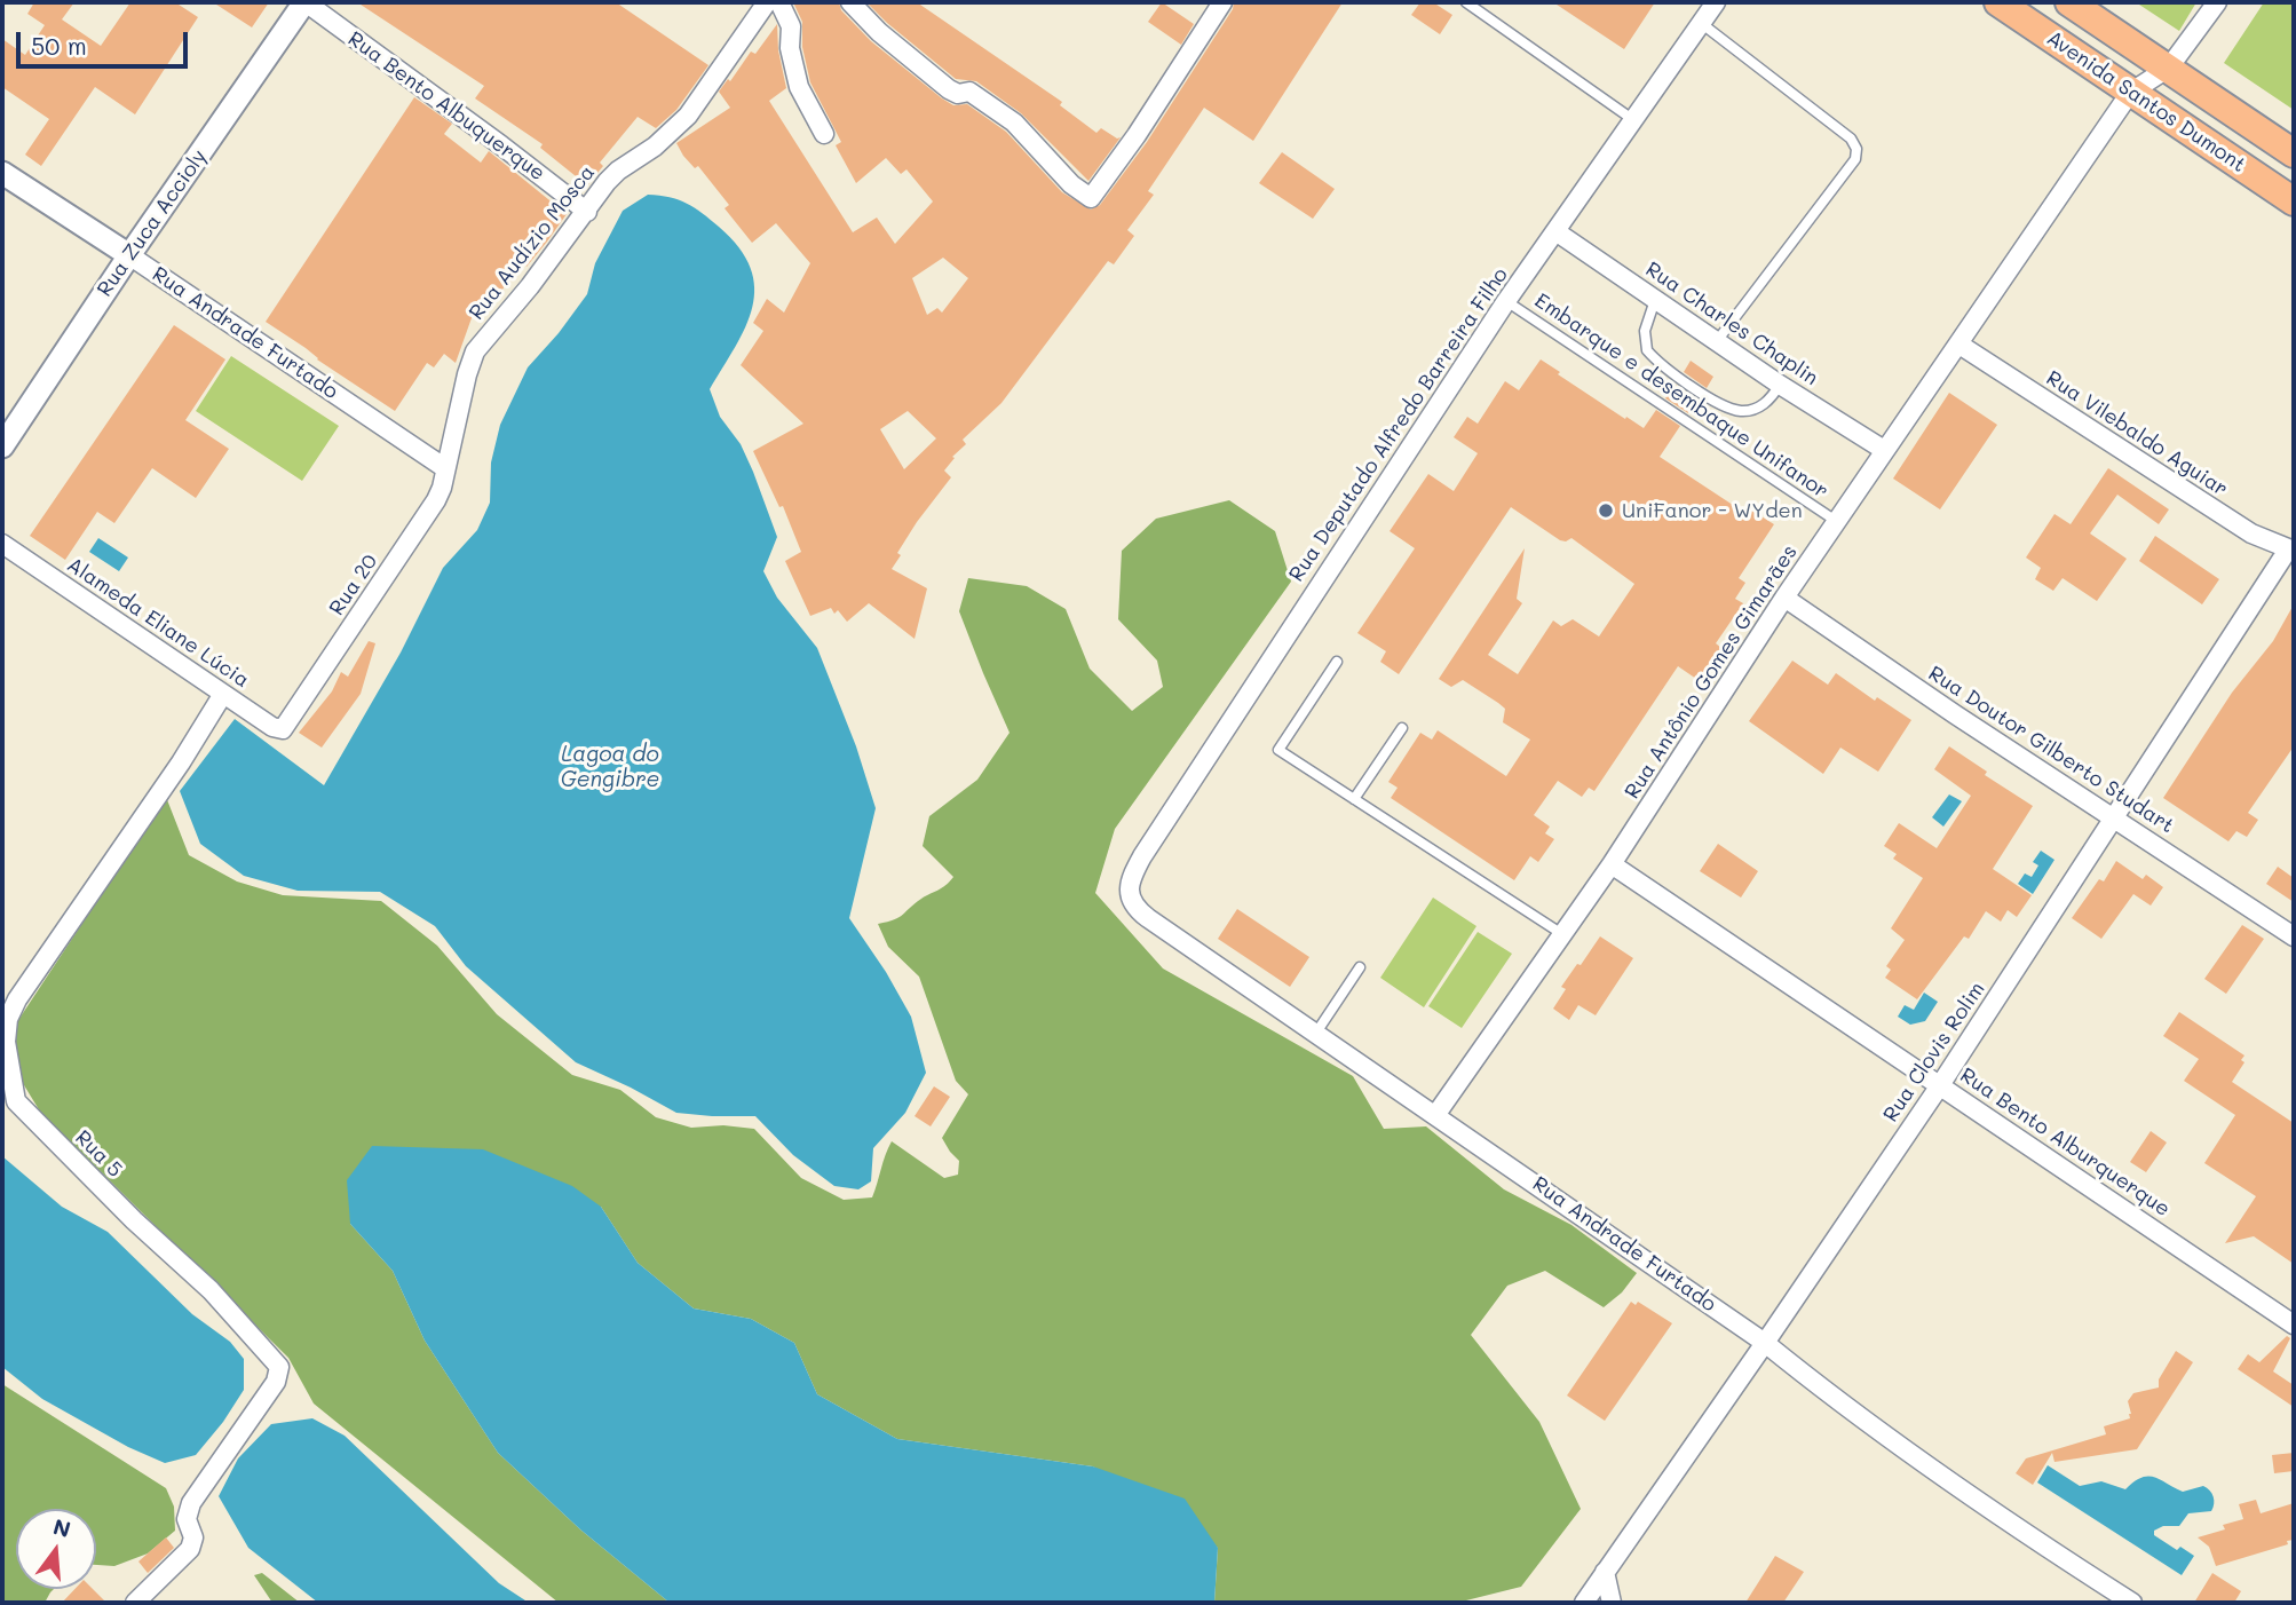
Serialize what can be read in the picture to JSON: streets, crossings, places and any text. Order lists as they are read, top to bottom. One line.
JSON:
{"streets":{"main road":["Avenida Santos Dumont"],"street":["Rua Bento Albuquerque","Rua Zuca Accioly","Rua Audízio Mosca","Rua Charles Chaplin","Rua Andrade Furtado","Rua Deputado Alfredo Barreira Filho","Rua Vilebaldo Aguiar","Rua 20","Alameda Eliane Lúcia","Rua Antônio Gomes Gimarães","Rua Doutor Gilberto Studart","Rua Clovis Rolim","Rua Bento Alburquerque","Rua 5"],"lane":["Embarque e desembaque Unifanor"]},"crossings":[["Avenida Santos Dumont","Rua Antônio Gomes Gimarães"],["Rua Bento Albuquerque","Rua Zuca Accioly"],["Rua Bento Albuquerque","Rua Audízio Mosca"],["Rua Zuca Accioly","Rua Andrade Furtado"],["Rua Audízio Mosca","Rua Andrade Furtado"],["Rua Audízio Mosca","Rua 20"],["Rua Charles Chaplin","Rua Deputado Alfredo Barreira Filho"],["Rua Charles Chaplin","Rua Antônio Gomes Gimarães"],["Rua Andrade Furtado","Rua Deputado Alfredo Barreira Filho"],["Rua Andrade Furtado","Rua 20"],["Rua Andrade Furtado","Rua Antônio Gomes Gimarães"],["Rua Andrade Furtado","Rua Clovis Rolim"],["Embarque e desembaque Unifanor","Rua Deputado Alfredo Barreira Filho"],["Embarque e desembaque Unifanor","Rua Antônio Gomes Gimarães"],["Rua Vilebaldo Aguiar","Rua Antônio Gomes Gimarães"],["Rua Vilebaldo Aguiar","Rua Clovis Rolim"],["Rua 20","Alameda Eliane Lúcia"],["Alameda Eliane Lúcia","Rua 5"],["Rua Antônio Gomes Gimarães","Rua Doutor Gilberto Studart"],["Rua Antônio Gomes Gimarães","Rua Bento Alburquerque"],["Rua Doutor Gilberto Studart","Rua Clovis Rolim"],["Rua Clovis Rolim","Rua Bento Alburquerque"]],"water":["Lagoa do Gengibre"],"places":["UniFanor - WYden"],"scale_bar":"50 m","north":"top"}
